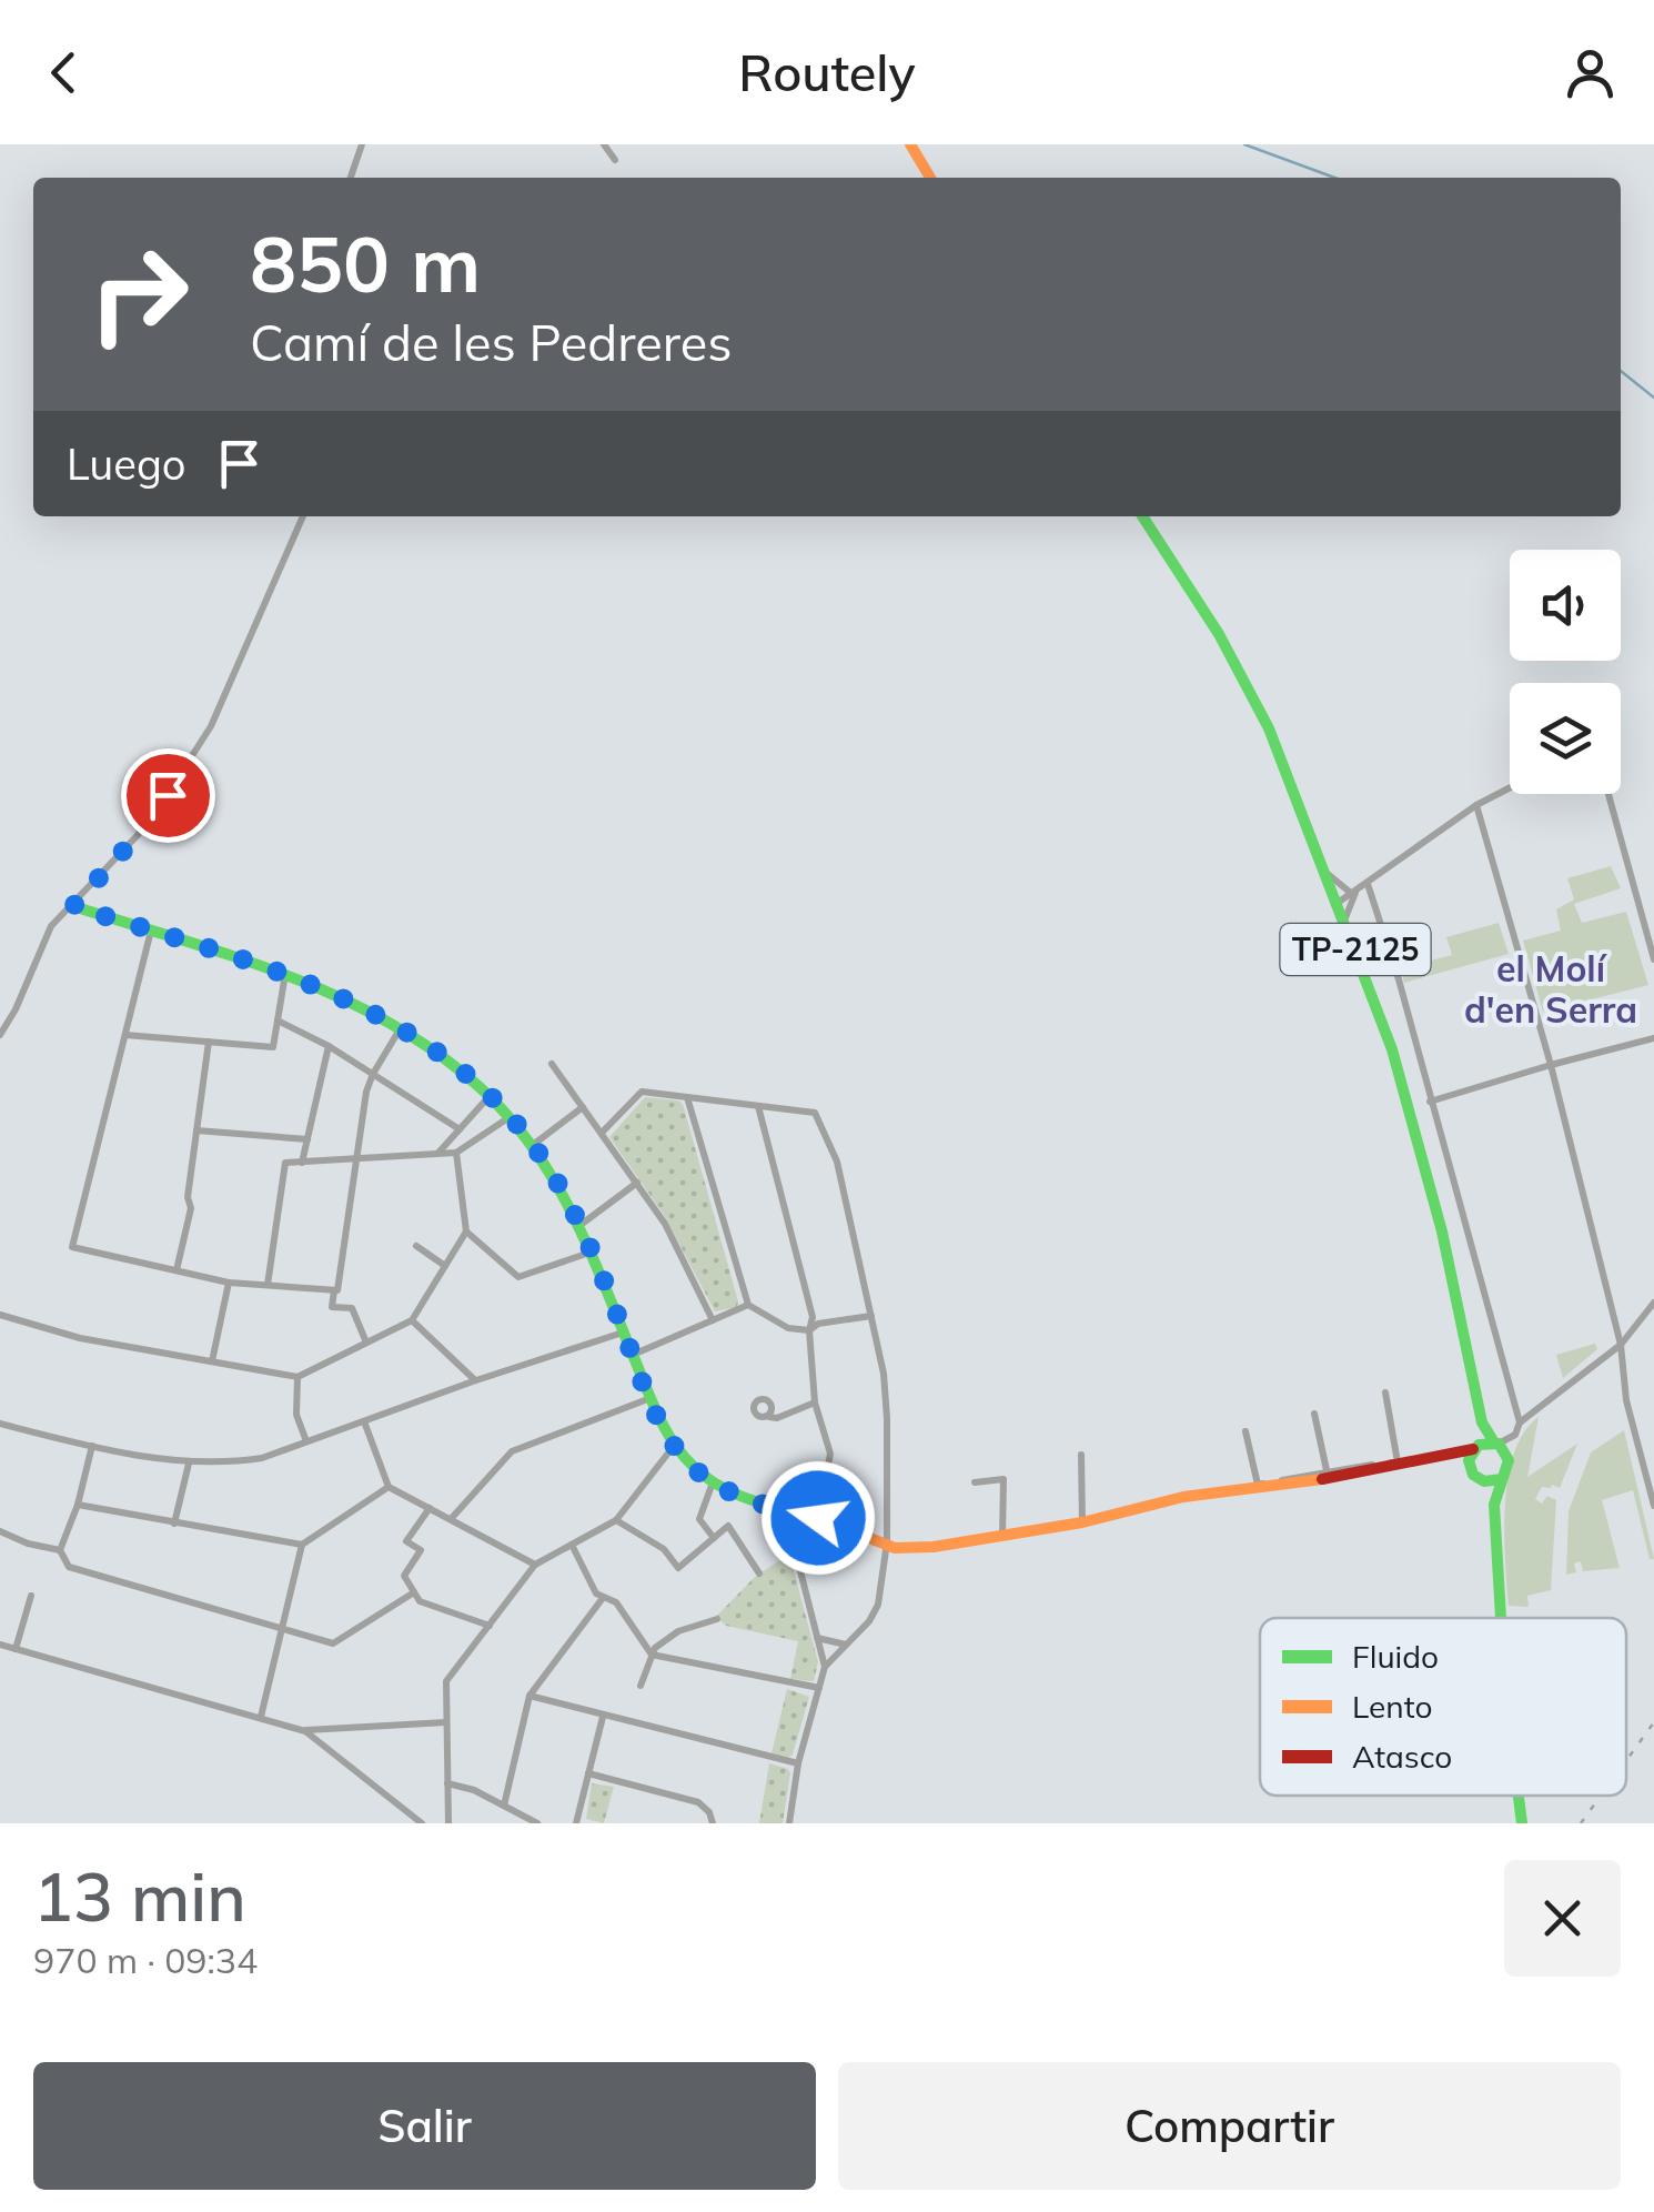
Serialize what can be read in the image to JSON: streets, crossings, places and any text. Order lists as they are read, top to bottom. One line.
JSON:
{"streets":{"street":["TP-2125"]},"districts":["el Molí d'en Serra"],"legend":["Fluido","Lento","Atasco"],"page":{"header":"Routely","turn":["850 m","Camí de les Pedreres"],"then":"Luego","heading":["13 min","970 m · 09:34"],"buttons":["Salir","Compartir"]}}
